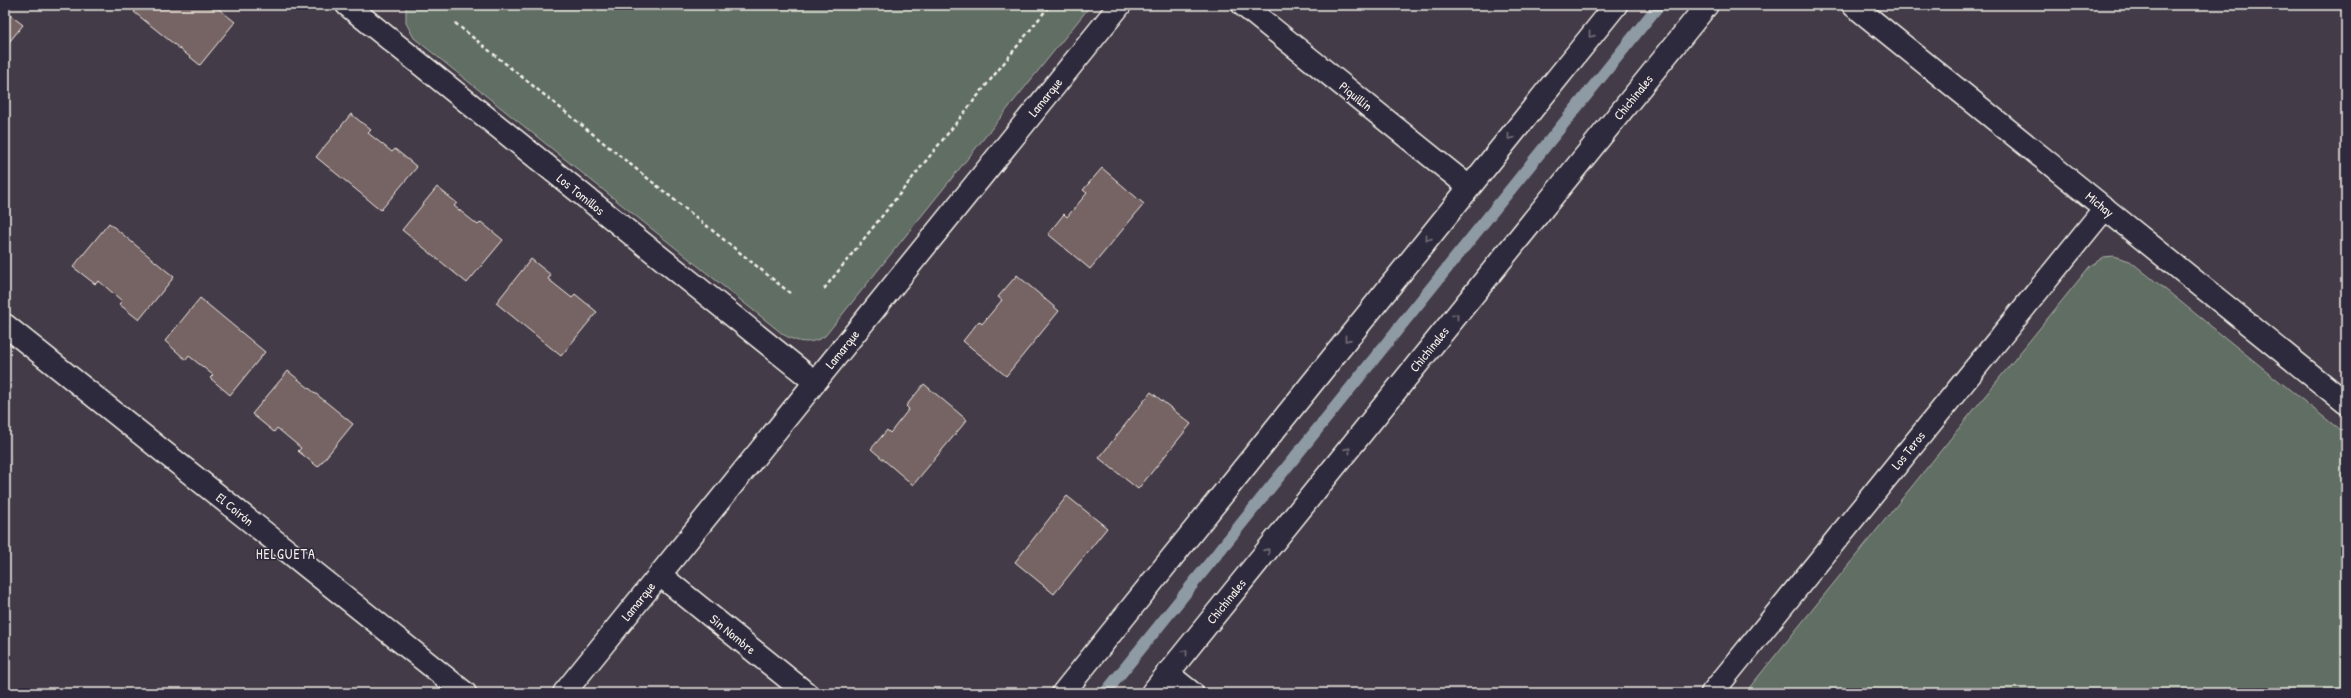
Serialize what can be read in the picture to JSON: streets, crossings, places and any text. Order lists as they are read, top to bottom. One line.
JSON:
{"streets":{"street":["Piquillín","Lamarque","Chichinales","Los Tomillos","Michay","Los Teros","El Coirón","Sin Nombre"]},"crossings":[["Lamarque","Los Tomillos"],["Lamarque","Sin Nombre"],["Michay","Los Teros"]],"districts":["HELGUETA"]}
